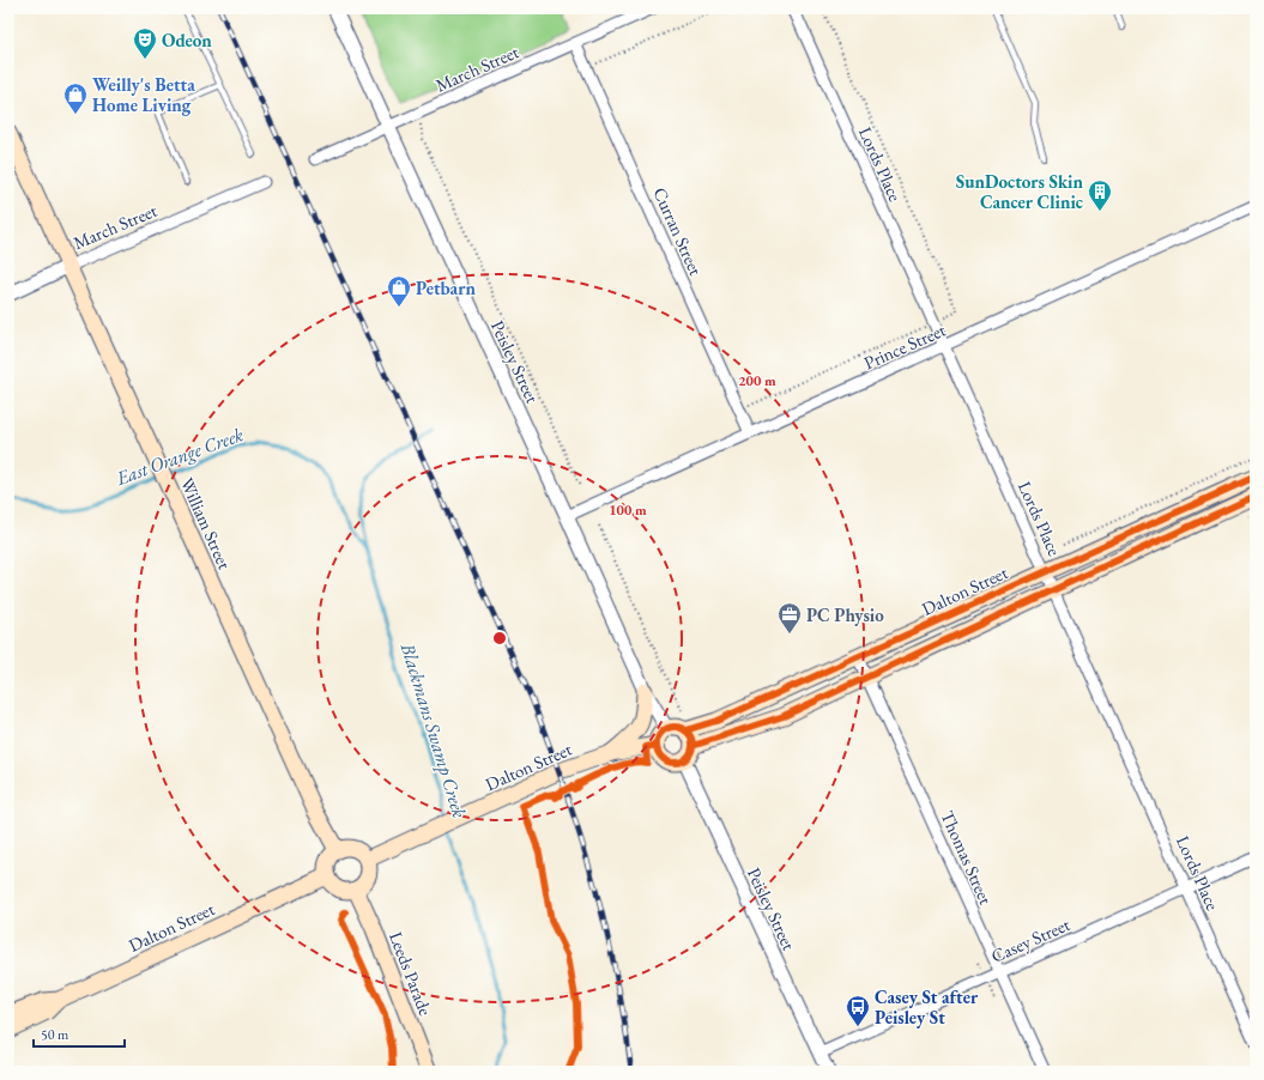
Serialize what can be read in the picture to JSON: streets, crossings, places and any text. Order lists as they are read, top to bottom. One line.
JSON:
{"streets":{"main road":["William Street","Dalton Street","Leeds Parade"],"street":["March Street","Lords Place","Curran Street","Prince Street","Peisley Street","Thomas Street","Casey Street"]},"crossings":[["March Street","Curran Street"],["March Street","Peisley Street"],["March Street","William Street"],["Lords Place","Prince Street"],["Lords Place","Dalton Street"],["Lords Place","Casey Street"],["Curran Street","Prince Street"],["Prince Street","Peisley Street"],["Peisley Street","Dalton Street"],["Peisley Street","Casey Street"],["William Street","Dalton Street"],["William Street","Leeds Parade"],["Dalton Street","Thomas Street"],["Dalton Street","Leeds Parade"],["Thomas Street","Casey Street"]],"water":["East Orange Creek","Blackmans Swamp Creek"],"places":{"theatre":["Odeon"],"shop":["Weilly's Betta Home Living","Petbarn"],"building":["SunDoctors Skin Cancer Clinic"],"office":["PC Physio"],"bus stop":["Casey St after Peisley St"]},"scale_bar":"50 m","rings":["200 m","100 m"]}
